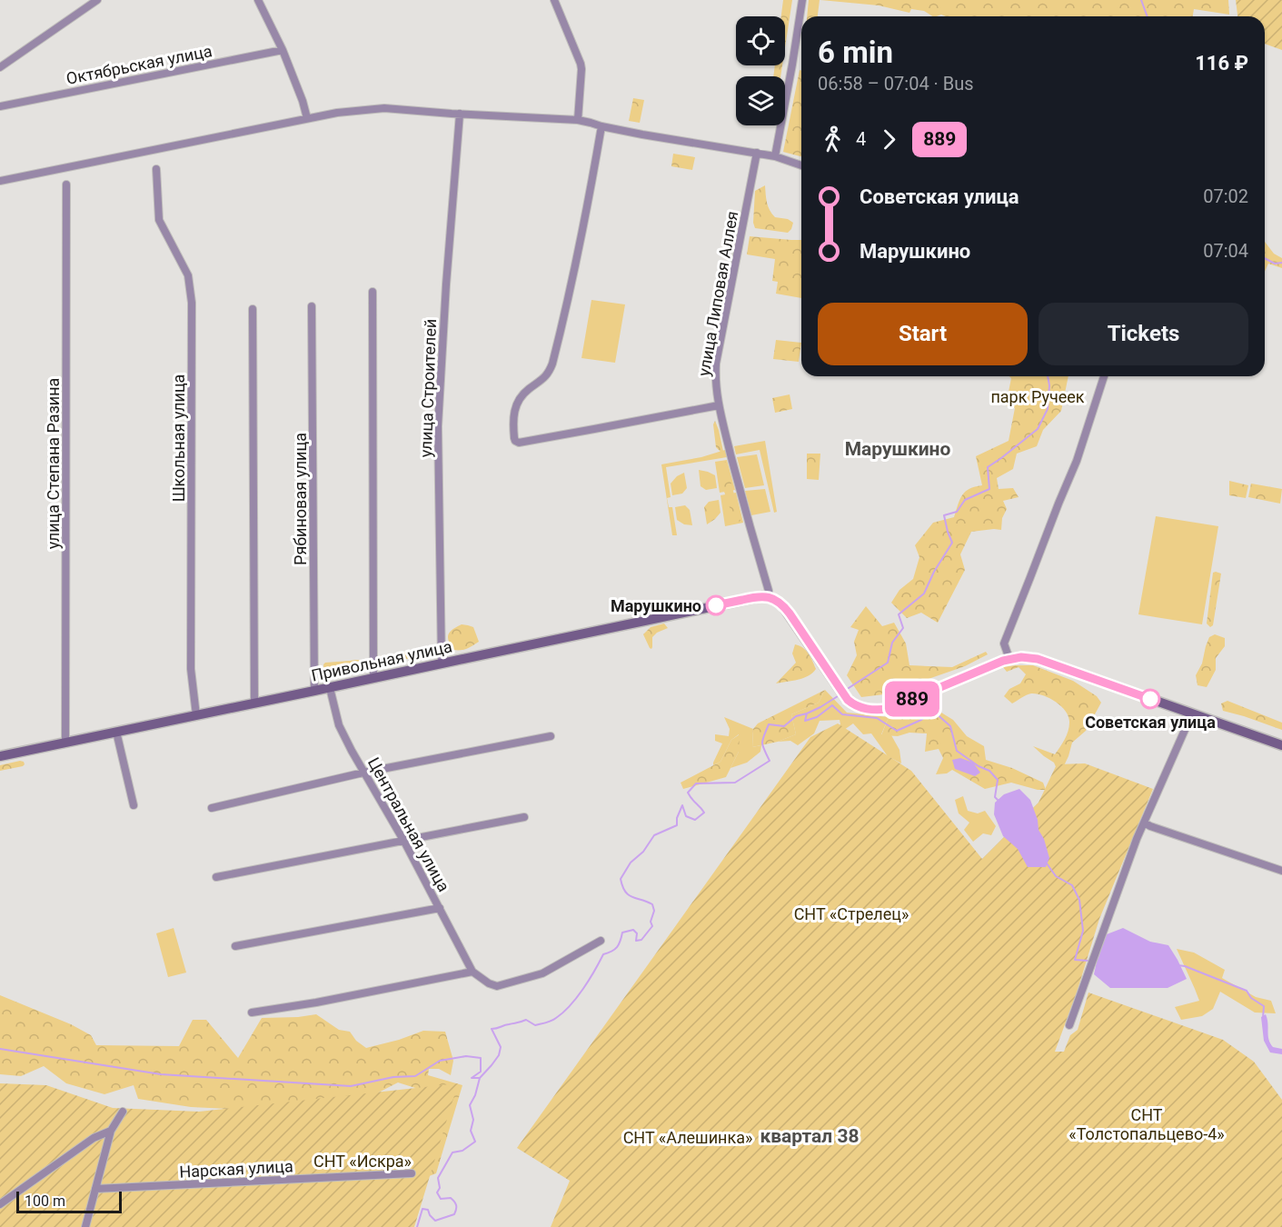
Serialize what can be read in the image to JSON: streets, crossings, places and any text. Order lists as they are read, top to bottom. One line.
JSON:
{"streets":{"street":["Октябрьская улица","улица Липовая Аллея","улица Строителей","Школьная улица","улица Степана Разина","Рябиновая улица","Привольная улица","Центральная улица","Нарская улица"]},"crossings":[["улица Липовая Аллея","Привольная улица"],["улица Строителей","Привольная улица"],["Школьная улица","Привольная улица"],["улица Степана Разина","Привольная улица"],["Рябиновая улица","Привольная улица"],["Привольная улица","Центральная улица"]],"districts":["Марушкино","квартал 38"],"parks":["парк Ручеек","СНТ «Стрелец»","СНТ «Толстопальцево-4»","СНТ «Алешинка»","СНТ «Искра»"],"places":["Марушкино","Советская улица"],"lines":["bus line 889"],"scale_bar":"100 m","page":{"on_map":"889","heading":["6 min","06:58 – 07:04 · Bus","116 ₽"],"legs":["4","889"],"list":[{"name":"Советская улица","value":"07:02"},{"name":"Марушкино","value":"07:04"}],"buttons":["Start","Tickets"],"scale":"100 m"}}
